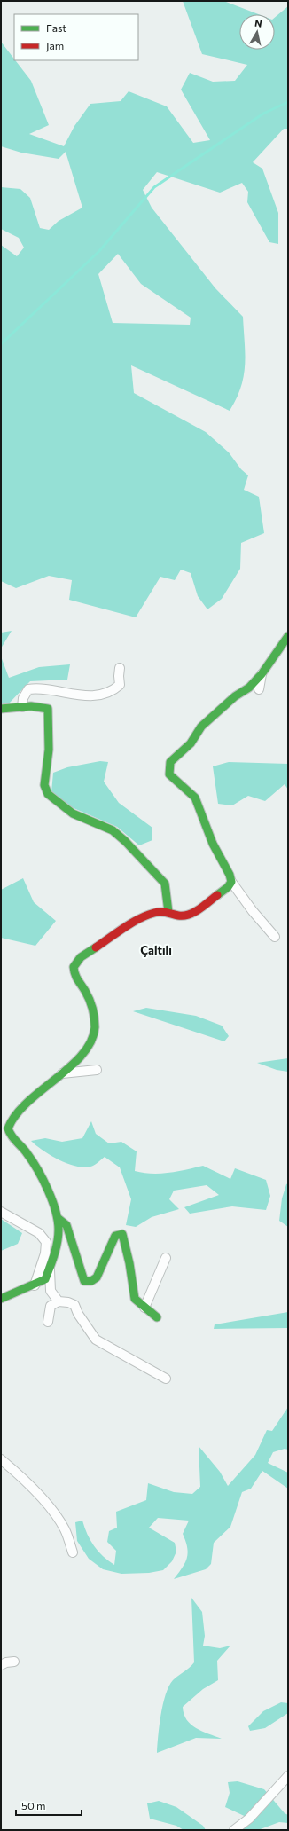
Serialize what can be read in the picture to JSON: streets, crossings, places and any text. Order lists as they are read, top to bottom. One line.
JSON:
{"districts":["Çaltılı"],"legend":["Fast","Jam"],"scale_bar":"50 m","north":"top"}
